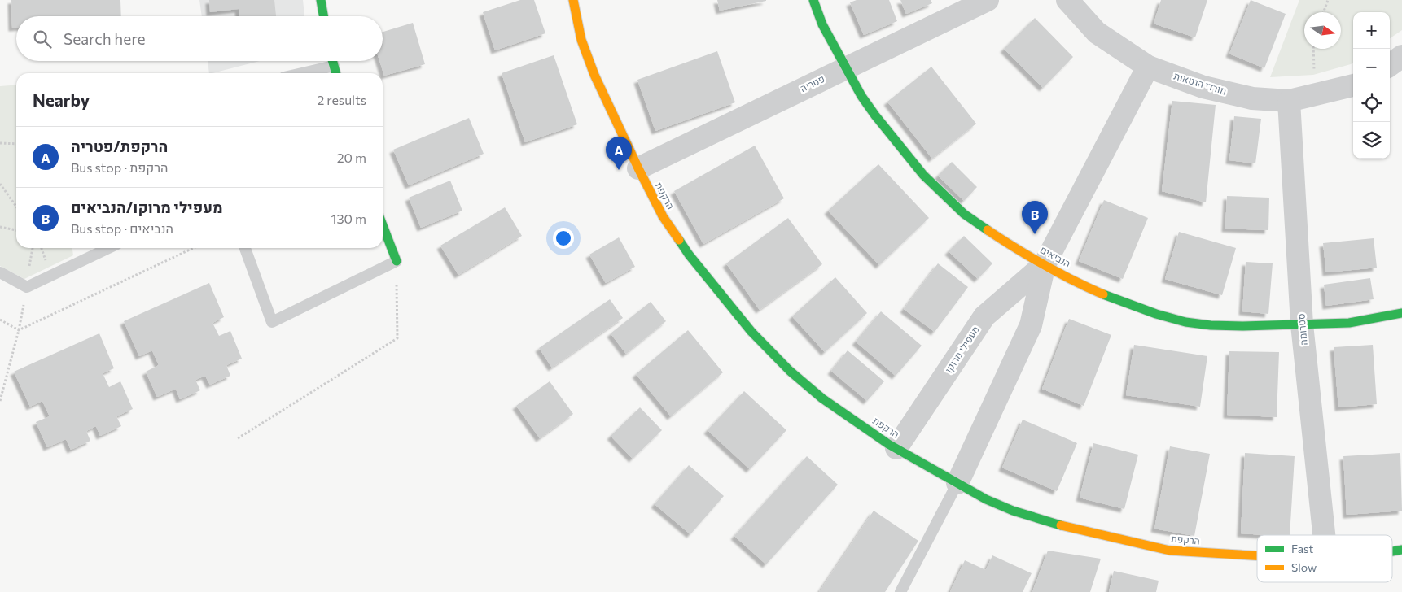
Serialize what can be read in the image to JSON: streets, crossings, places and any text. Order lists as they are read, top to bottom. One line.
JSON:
{"streets":{"street":["פטריה","מורדי הגטאות","הרקפת","הנביאים","סטרומה","מעפילי מרוקו"]},"crossings":[["פטריה","הרקפת"],["פטריה","הנביאים"],["מורדי הגטאות","סטרומה"],["מורדי הגטאות","מעפילי מרוקו"],["הרקפת","מעפילי מרוקו"],["הנביאים","סטרומה"],["הנביאים","מעפילי מרוקו"]],"legend":["Fast","Slow"],"north":"right","page":{"map_buttons":["+","−"],"search":"Search here","heading":["Nearby","2 results"],"list":[{"mark":"A","name":"הרקפת/פטריה","note":"Bus stop · הרקפת","value":"20 m"},{"mark":"B","name":"מעפילי מרוקו/הנביאים","note":"Bus stop · הנביאים","value":"130 m"}],"pins":["A","B"]}}
